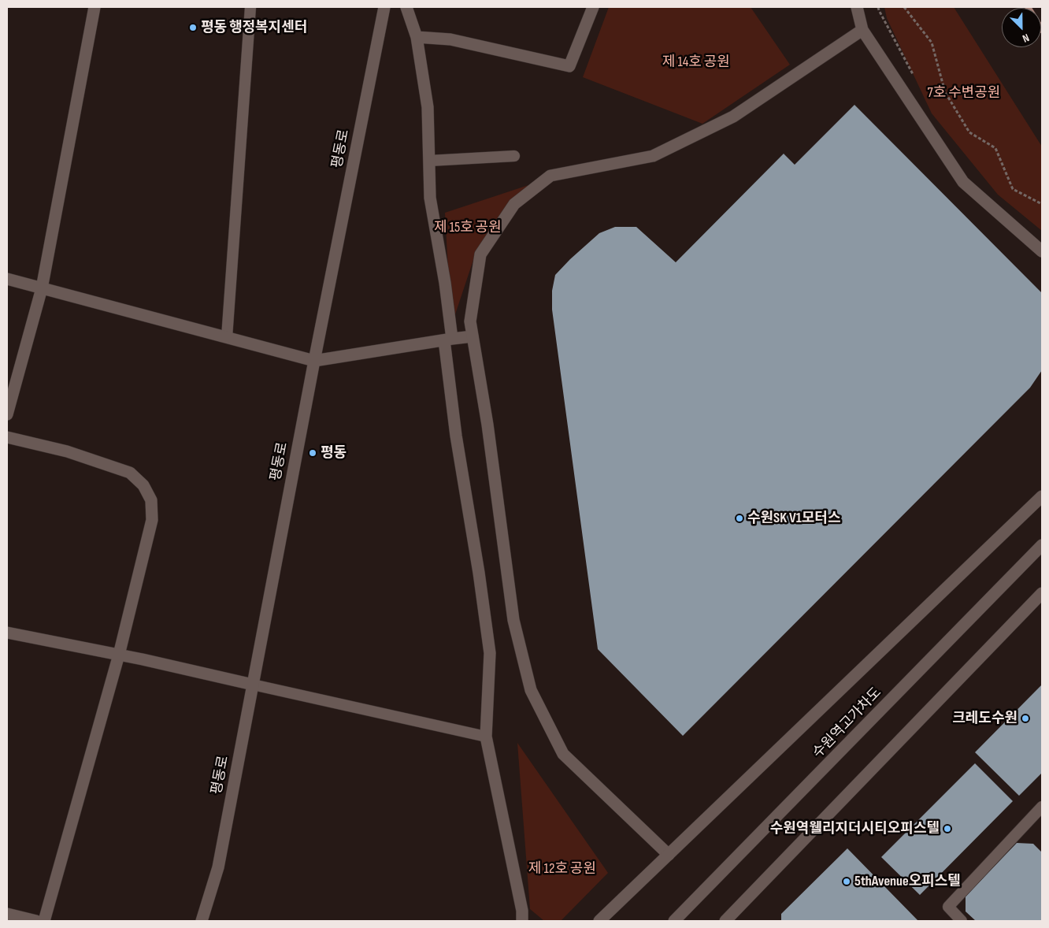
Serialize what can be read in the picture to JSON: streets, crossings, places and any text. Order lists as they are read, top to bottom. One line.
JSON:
{"streets":{"street":["평동로","수원역고가차도"]},"parks":["제 14호 공원","7호 수변공원","제 15호 공원","제 12호 공원"],"places":["평동 행정복지센터","평동","수원SK V1모터스","크레도수원","수원역웰리지더시티오피스텔","5thAvenue오피스텔"],"north":"bottom right"}
